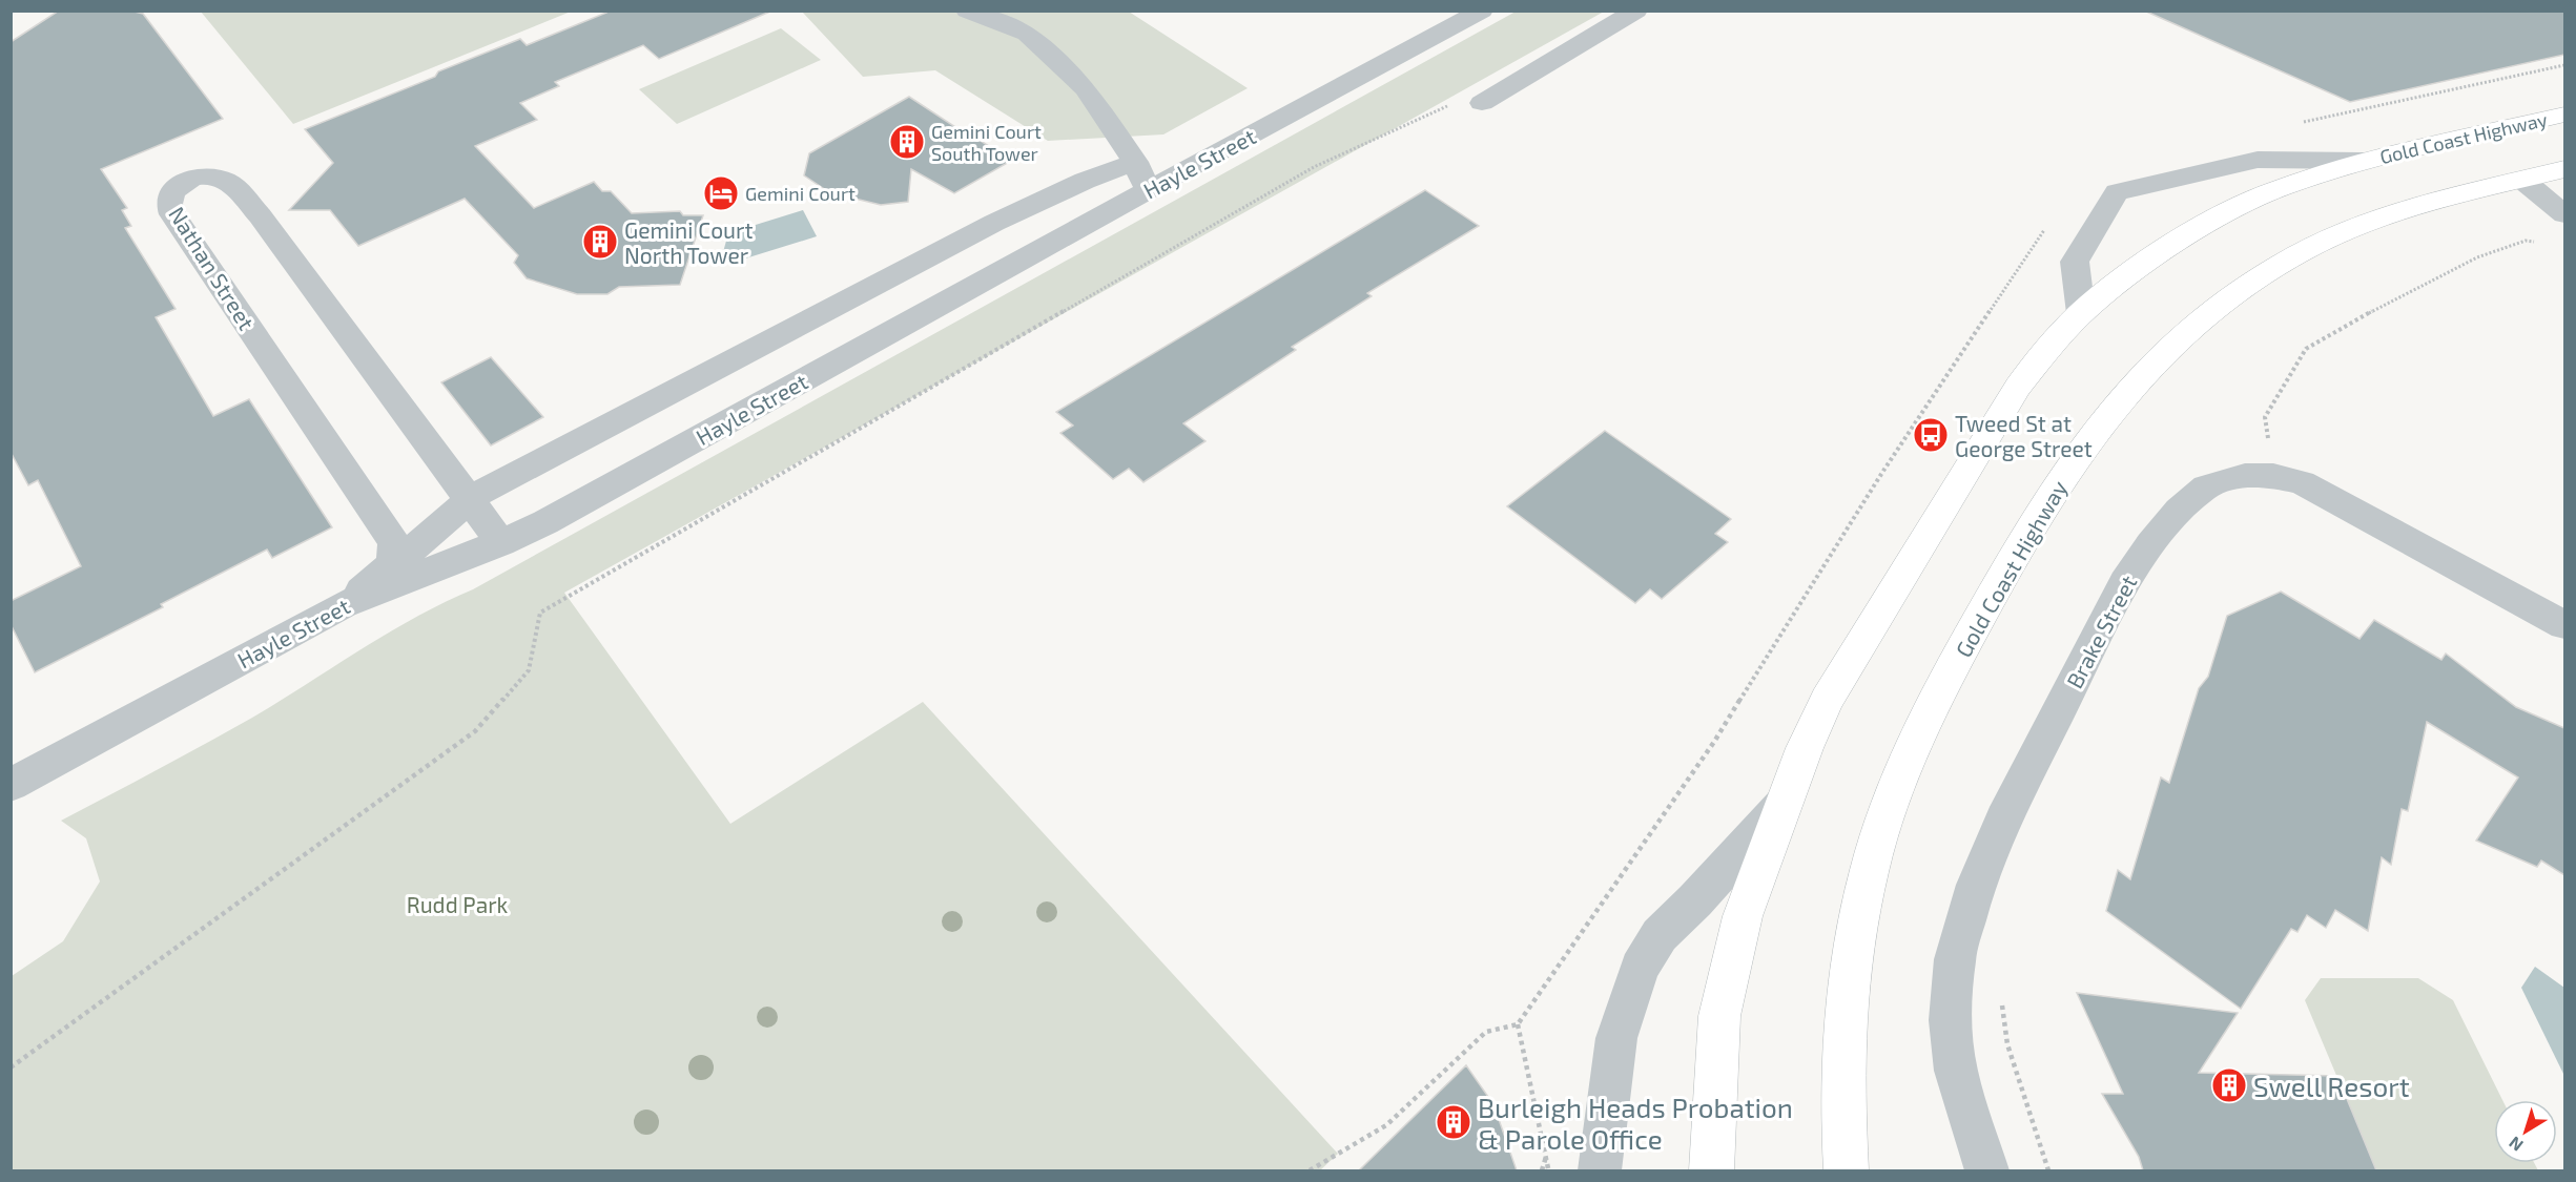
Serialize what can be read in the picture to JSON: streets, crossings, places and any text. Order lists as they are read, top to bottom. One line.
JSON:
{"streets":{"highway":["Gold Coast Highway"],"street":["Hayle Street","Nathan Street","Brake Street"]},"crossings":[["Hayle Street","Nathan Street"]],"parks":["Rudd Park"],"places":{"building":["Gemini Court South Tower","Gemini Court North Tower","Swell Resort","Burleigh Heads Probation & Parole Office"],"hotel":["Gemini Court"],"bus stop":["Tweed St at George Street"]},"north":"bottom left"}
